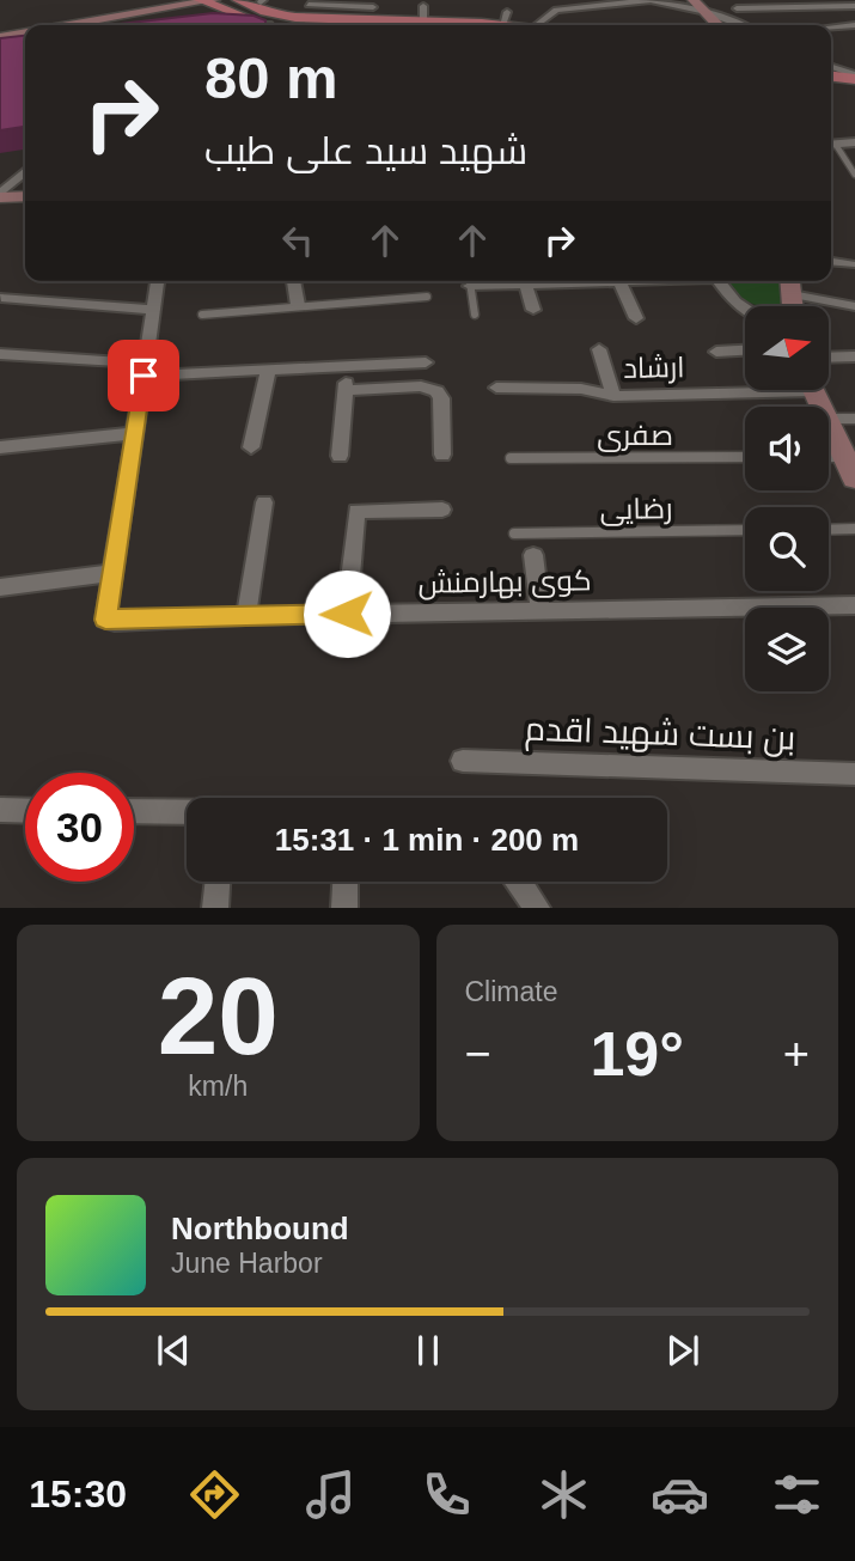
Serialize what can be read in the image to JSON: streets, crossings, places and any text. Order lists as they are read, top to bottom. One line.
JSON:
{"streets":{"street":["ارشاد","کوی بهارمنش","بن بست شهید اقدم"],"lane":["صفری","رضایی"]},"north":"right","page":{"turn":["80 m","شهید سید علی طیب"],"limit":"30","trip":"15:31 · 1 min · 200 m","tile":[["20","km/h"],"Climate"],"heat":["−","19°","+"],"song":["Northbound","June Harbor"],"tabs":"15:30"}}
